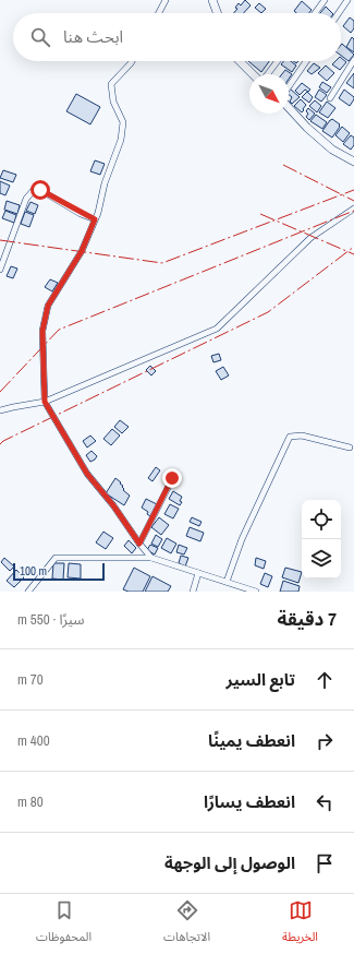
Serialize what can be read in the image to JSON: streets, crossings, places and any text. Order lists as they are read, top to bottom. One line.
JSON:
{"scale_bar":"100 m","north":"bottom right","page":{"search":"ابحث هنا","scale":"100 m","heading":["7 دقيقة","سيرًا · 550 m"],"list":[["تابع السير","70 m"],["انعطف يمينًا","400 m"],["انعطف يسارًا","80 m"],"الوصول إلى الوجهة"],"nav":["الخريطة","الاتجاهات","المحفوظات"]}}
